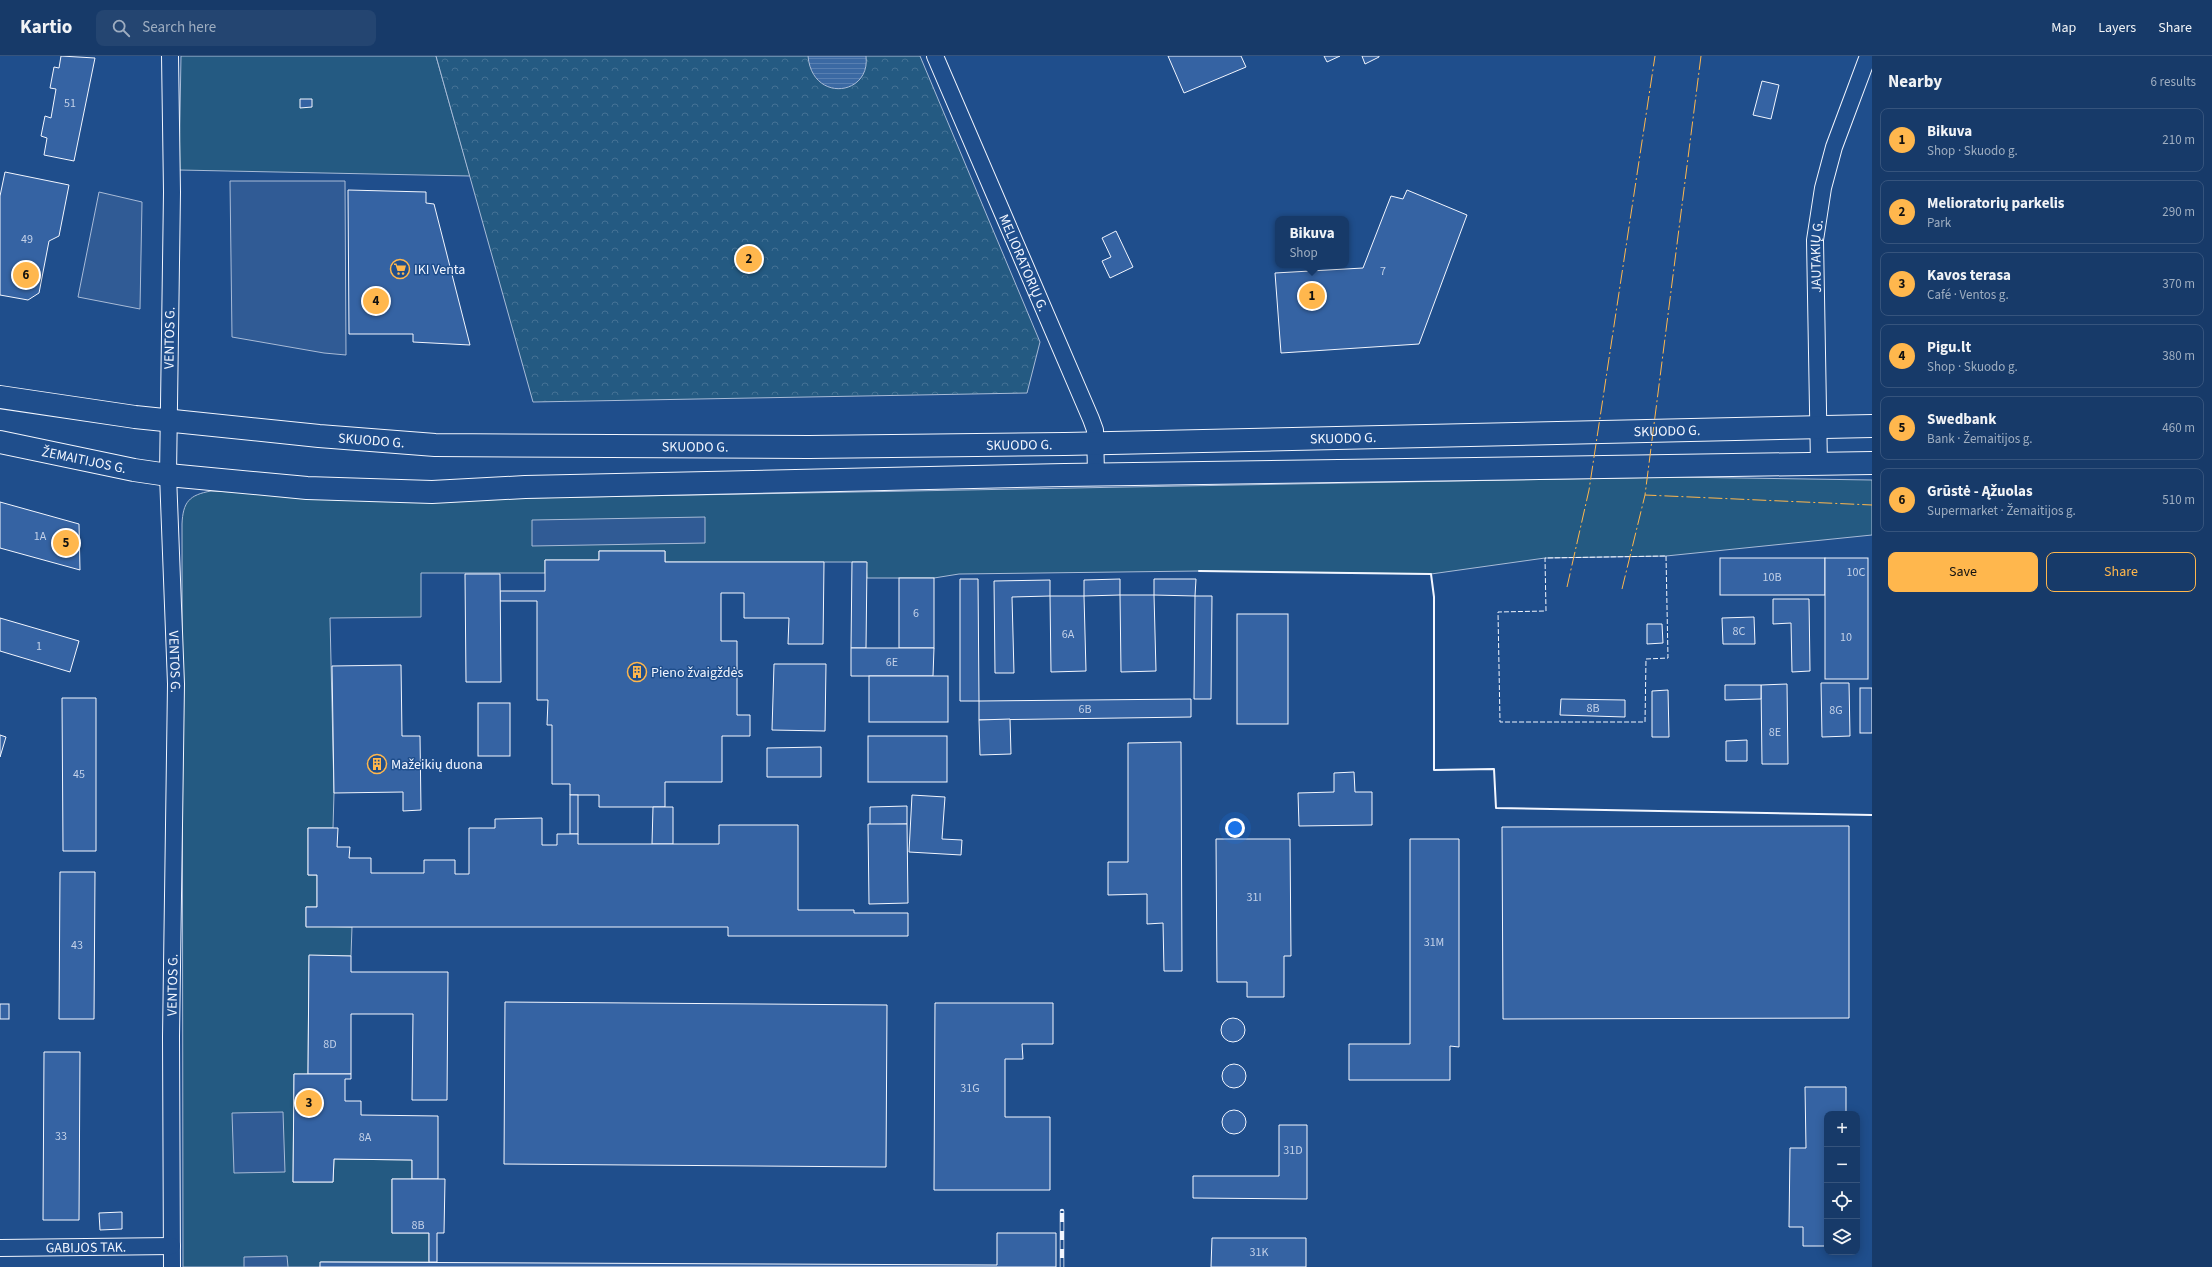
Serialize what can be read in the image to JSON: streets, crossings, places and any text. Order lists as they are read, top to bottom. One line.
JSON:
{"streets":{"main road":["SKUODO G.","ŽEMAITIJOS G."],"street":["JAUTAKIŲ G.","MELIORATORIŲ G.","VENTOS G.","GABIJOS TAK."]},"crossings":[["JAUTAKIŲ G.","SKUODO G."],["MELIORATORIŲ G.","SKUODO G."],["VENTOS G.","SKUODO G."],["VENTOS G.","ŽEMAITIJOS G."],["VENTOS G.","GABIJOS TAK."]],"places":{"supermarket":["IKI Venta"],"building":["Pieno žvaigždės","Mažeikių duona"]},"house_numbers":["51","49","7","1A","10C","10B","6","8C","6A","10","1","6E","8B","6B","8G","8E","45","31I","31M","43","8D","31G","33","8A","31D","8B","31K"],"page":{"header":"Kartio","search":"Search here","nav":["Map","Layers","Share"],"heading":["Nearby","6 results"],"list":[{"mark":"1","name":"Bikuva","note":"Shop · Skuodo g.","value":"210 m"},{"mark":"2","name":"Melioratorių parkelis","note":"Park","value":"290 m"},{"mark":"3","name":"Kavos terasa","note":"Café · Ventos g.","value":"370 m"},{"mark":"4","name":"Pigu.lt","note":"Shop · Skuodo g.","value":"380 m"},{"mark":"5","name":"Swedbank","note":"Bank · Žemaitijos g.","value":"460 m"},{"mark":"6","name":"Grūstė - Ąžuolas","note":"Supermarket · Žemaitijos g.","value":"510 m"}],"popup":["Bikuva","Shop"],"pins":["2","6","1","4","5","3"],"buttons":["Save","Share"],"map_buttons":["+","−"]}}
